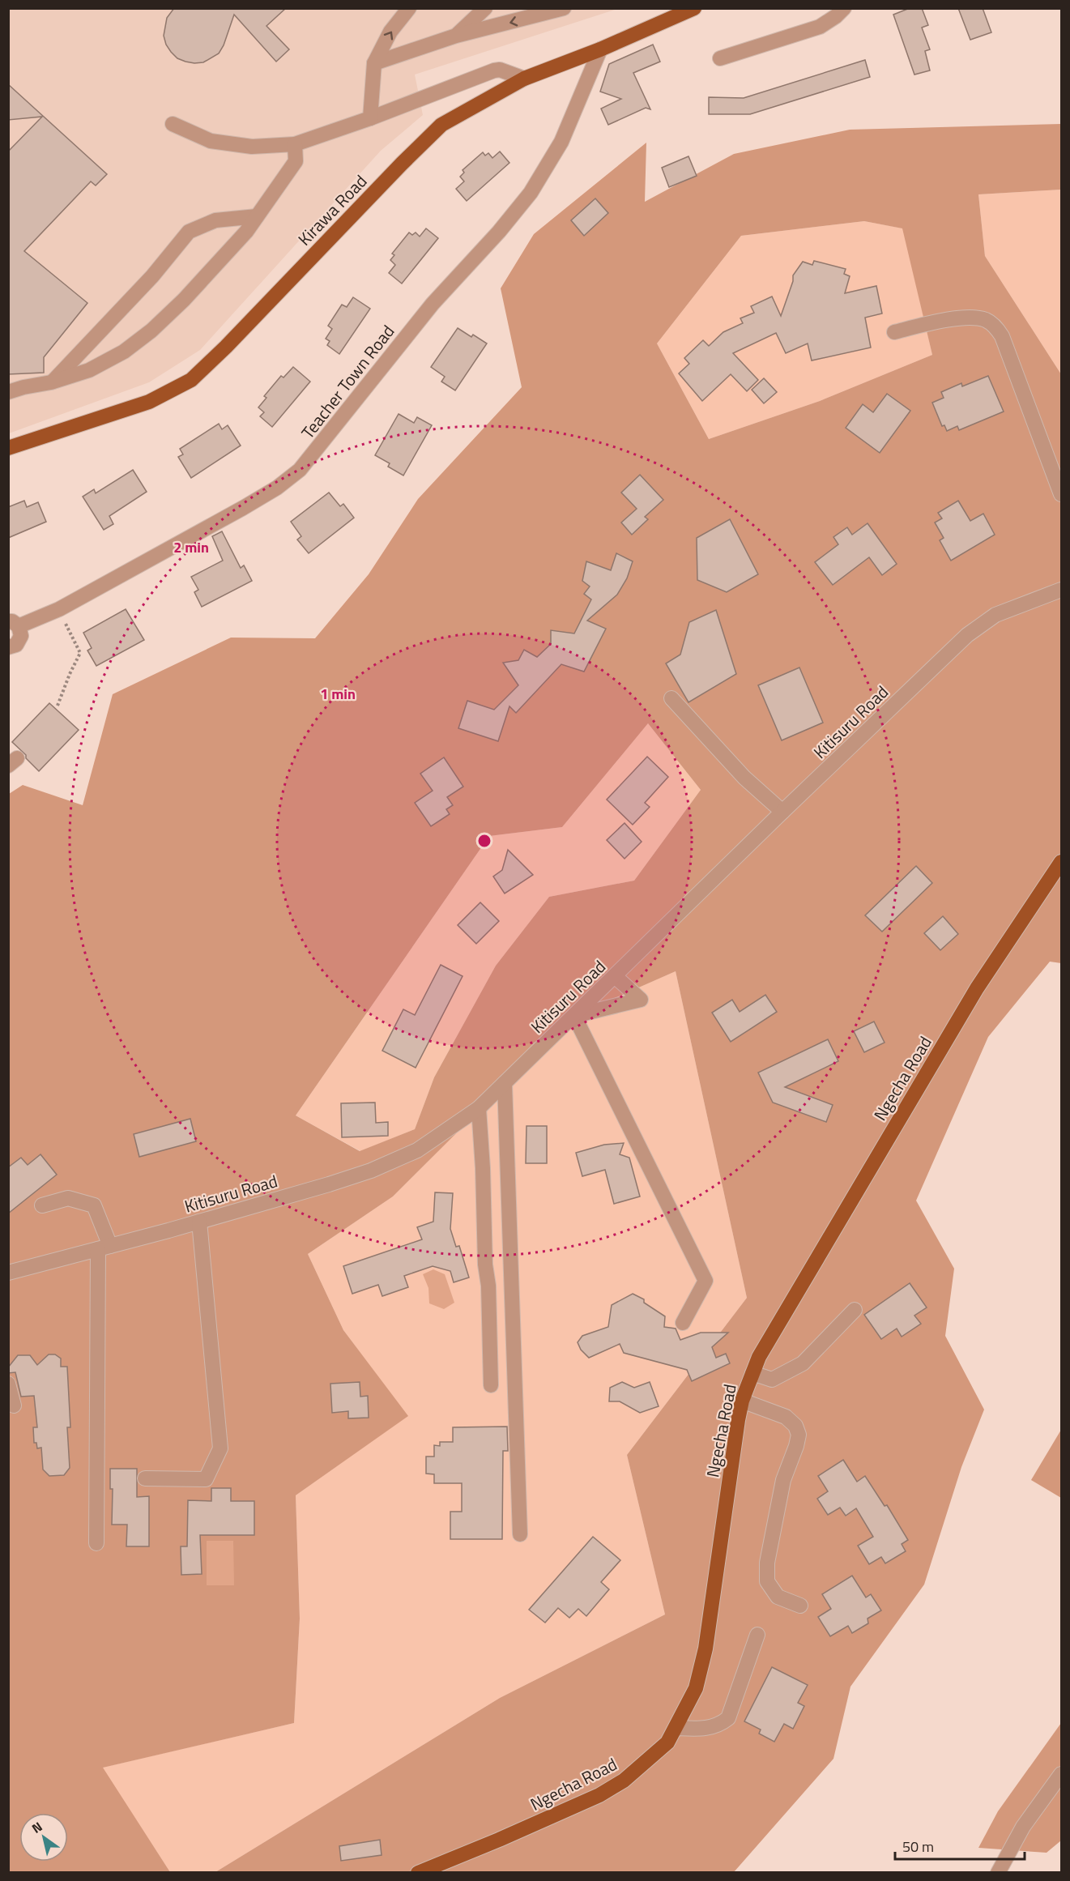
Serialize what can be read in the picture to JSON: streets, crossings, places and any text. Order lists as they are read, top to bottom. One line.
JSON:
{"streets":{"main road":["Kirawa Road","Ngecha Road"],"street":["Teacher Town Road","Kitisuru Road"]},"crossings":[["Kirawa Road","Teacher Town Road"]],"scale_bar":"50 m","north":"top left","rings":["2 min","1 min"]}
